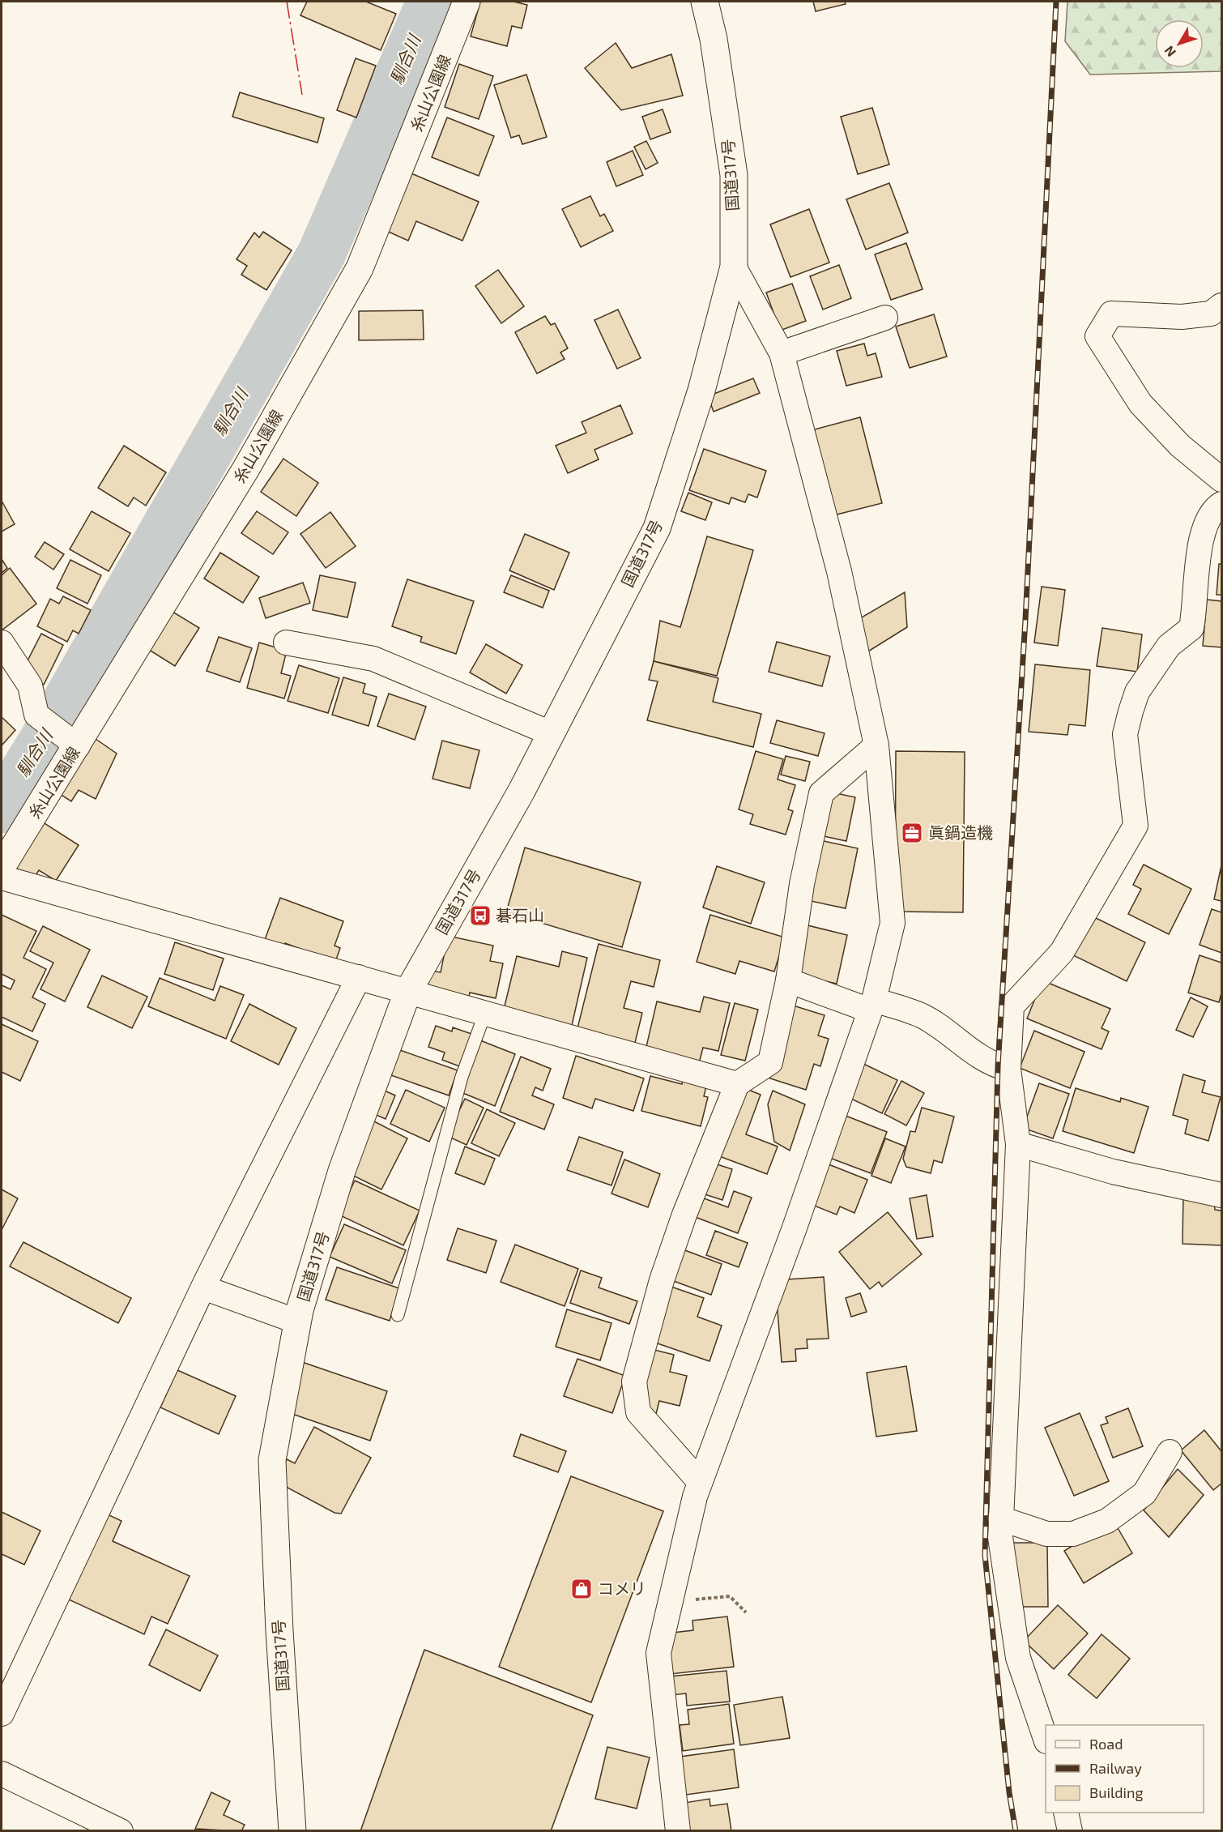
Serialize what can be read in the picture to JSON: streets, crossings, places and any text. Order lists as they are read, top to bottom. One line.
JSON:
{"streets":{"main road":["糸山公園線","国道317号"]},"water":["馴合川"],"places":{"office":["眞鍋造機"],"bus stop":["碁石山"],"shop":["コメリ"]},"legend":["Road","Railway","Building"],"north":"bottom left"}
